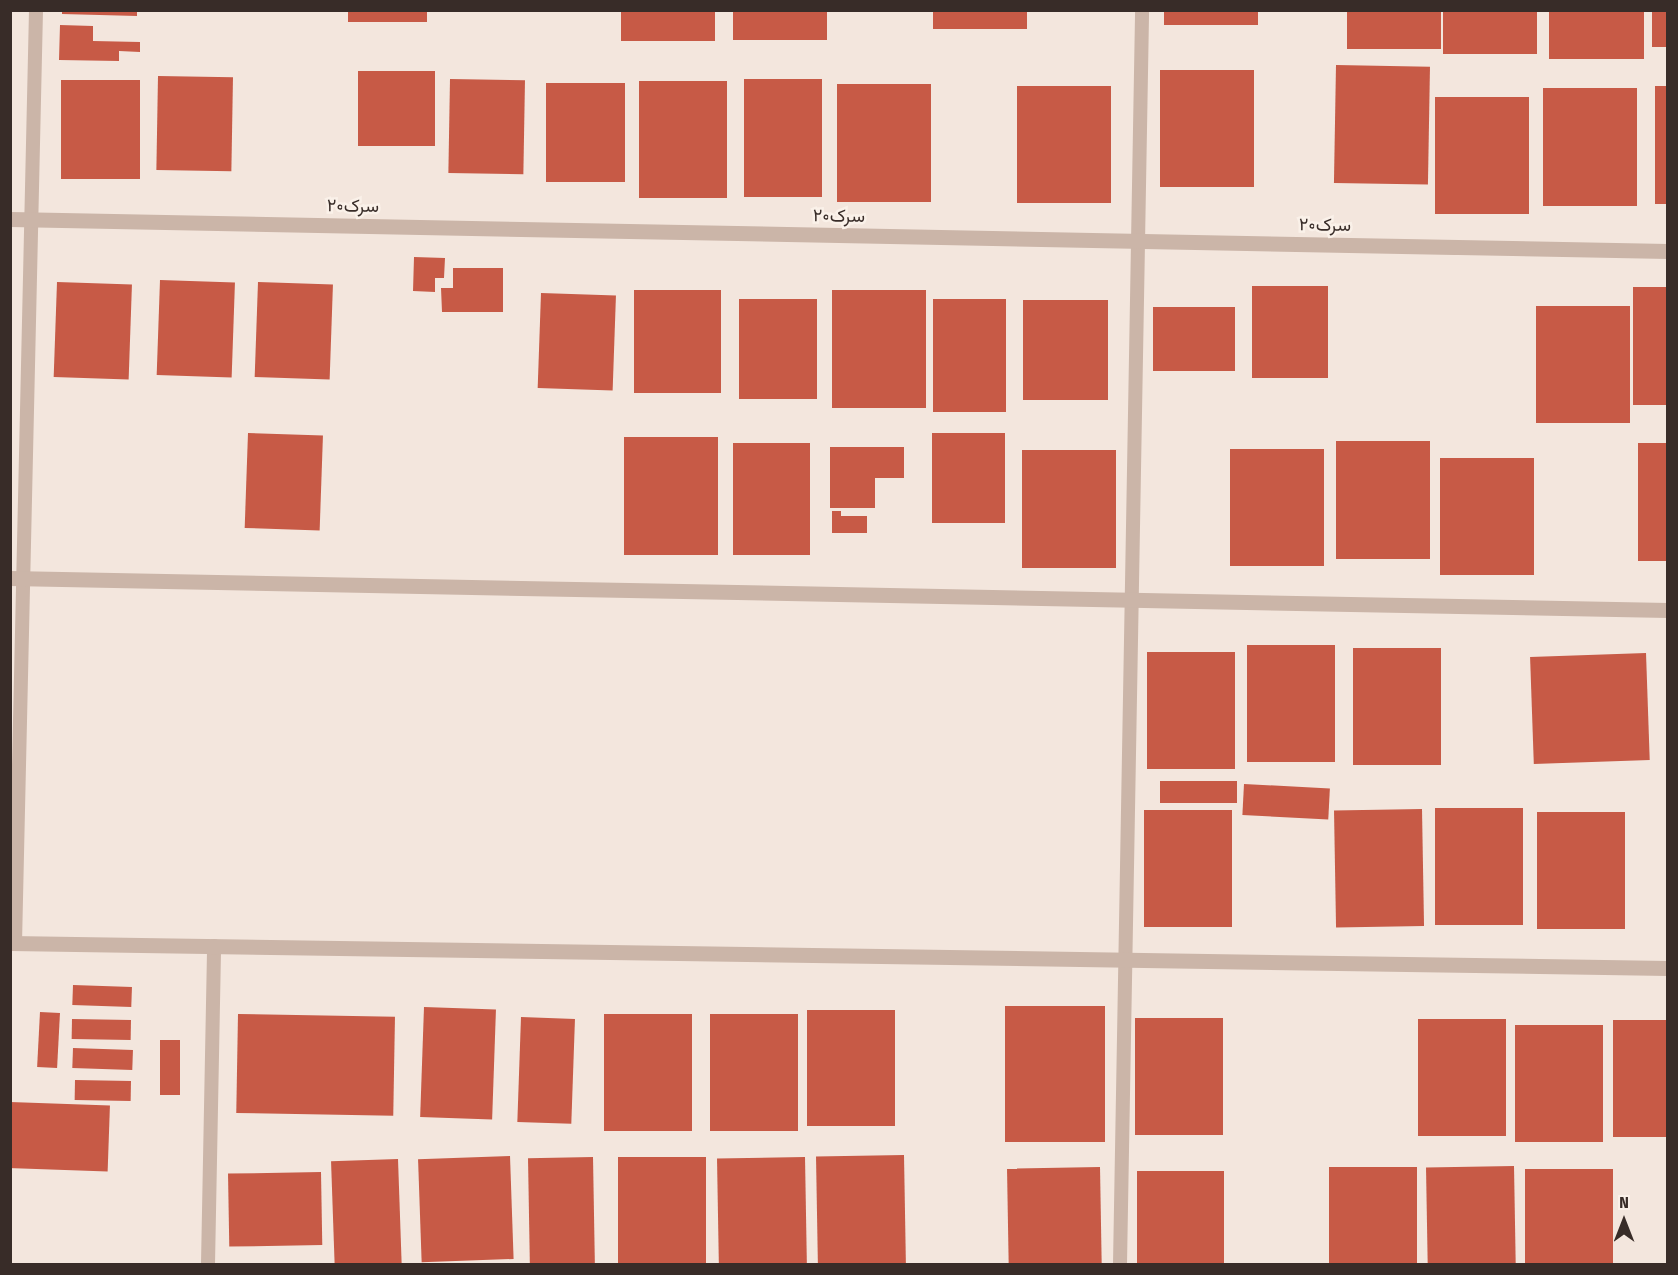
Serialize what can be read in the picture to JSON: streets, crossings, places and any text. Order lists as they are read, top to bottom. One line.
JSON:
{"streets":{"street":["سرک۲۰"]},"north":"top"}
